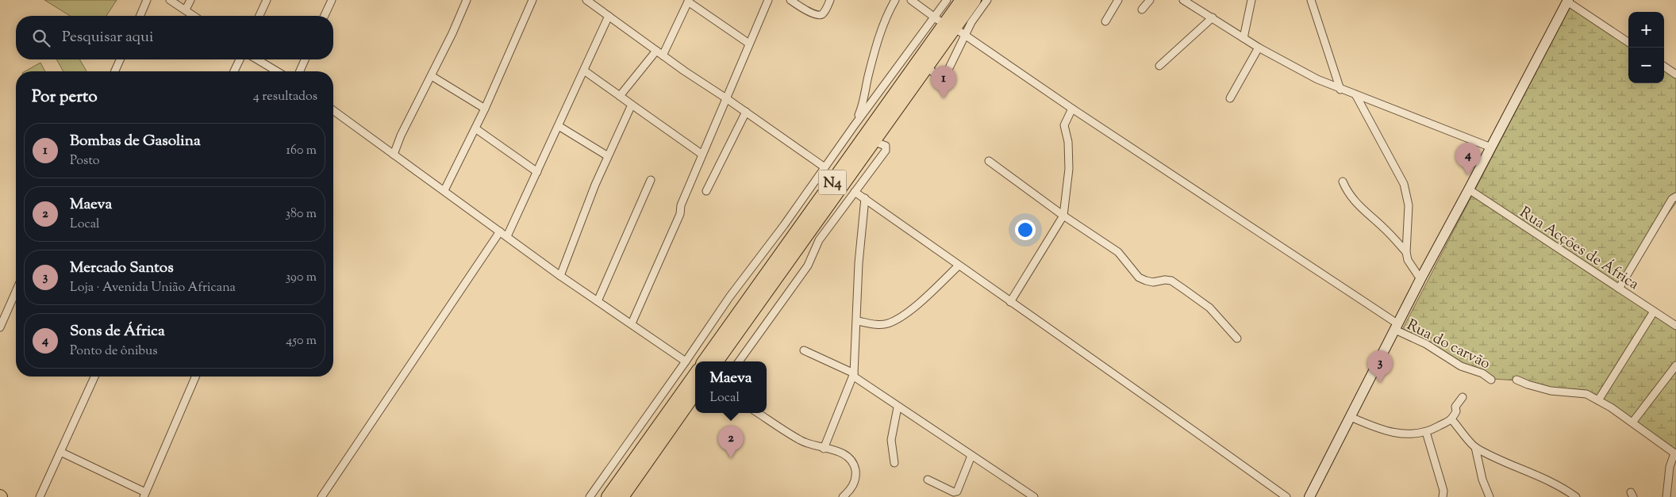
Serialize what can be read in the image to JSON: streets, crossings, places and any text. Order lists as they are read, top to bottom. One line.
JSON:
{"streets":{"highway":["N4"],"street":["Rua Acções de África","Rua do carvão"]},"crossings":[["N4","Rua do carvão"]],"page":{"map_buttons":["+","−"],"search":"Pesquisar aqui","pins":["1","4","3","2"],"heading":["Por perto","4 resultados"],"list":[{"mark":"1","name":"Bombas de Gasolina","note":"Posto","value":"160 m"},{"mark":"2","name":"Maeva","note":"Local","value":"380 m"},{"mark":"3","name":"Mercado Santos","note":"Loja · Avenida União Africana","value":"390 m"},{"mark":"4","name":"Sons de África","note":"Ponto de ônibus","value":"450 m"}],"popup":["Maeva","Local"]}}
